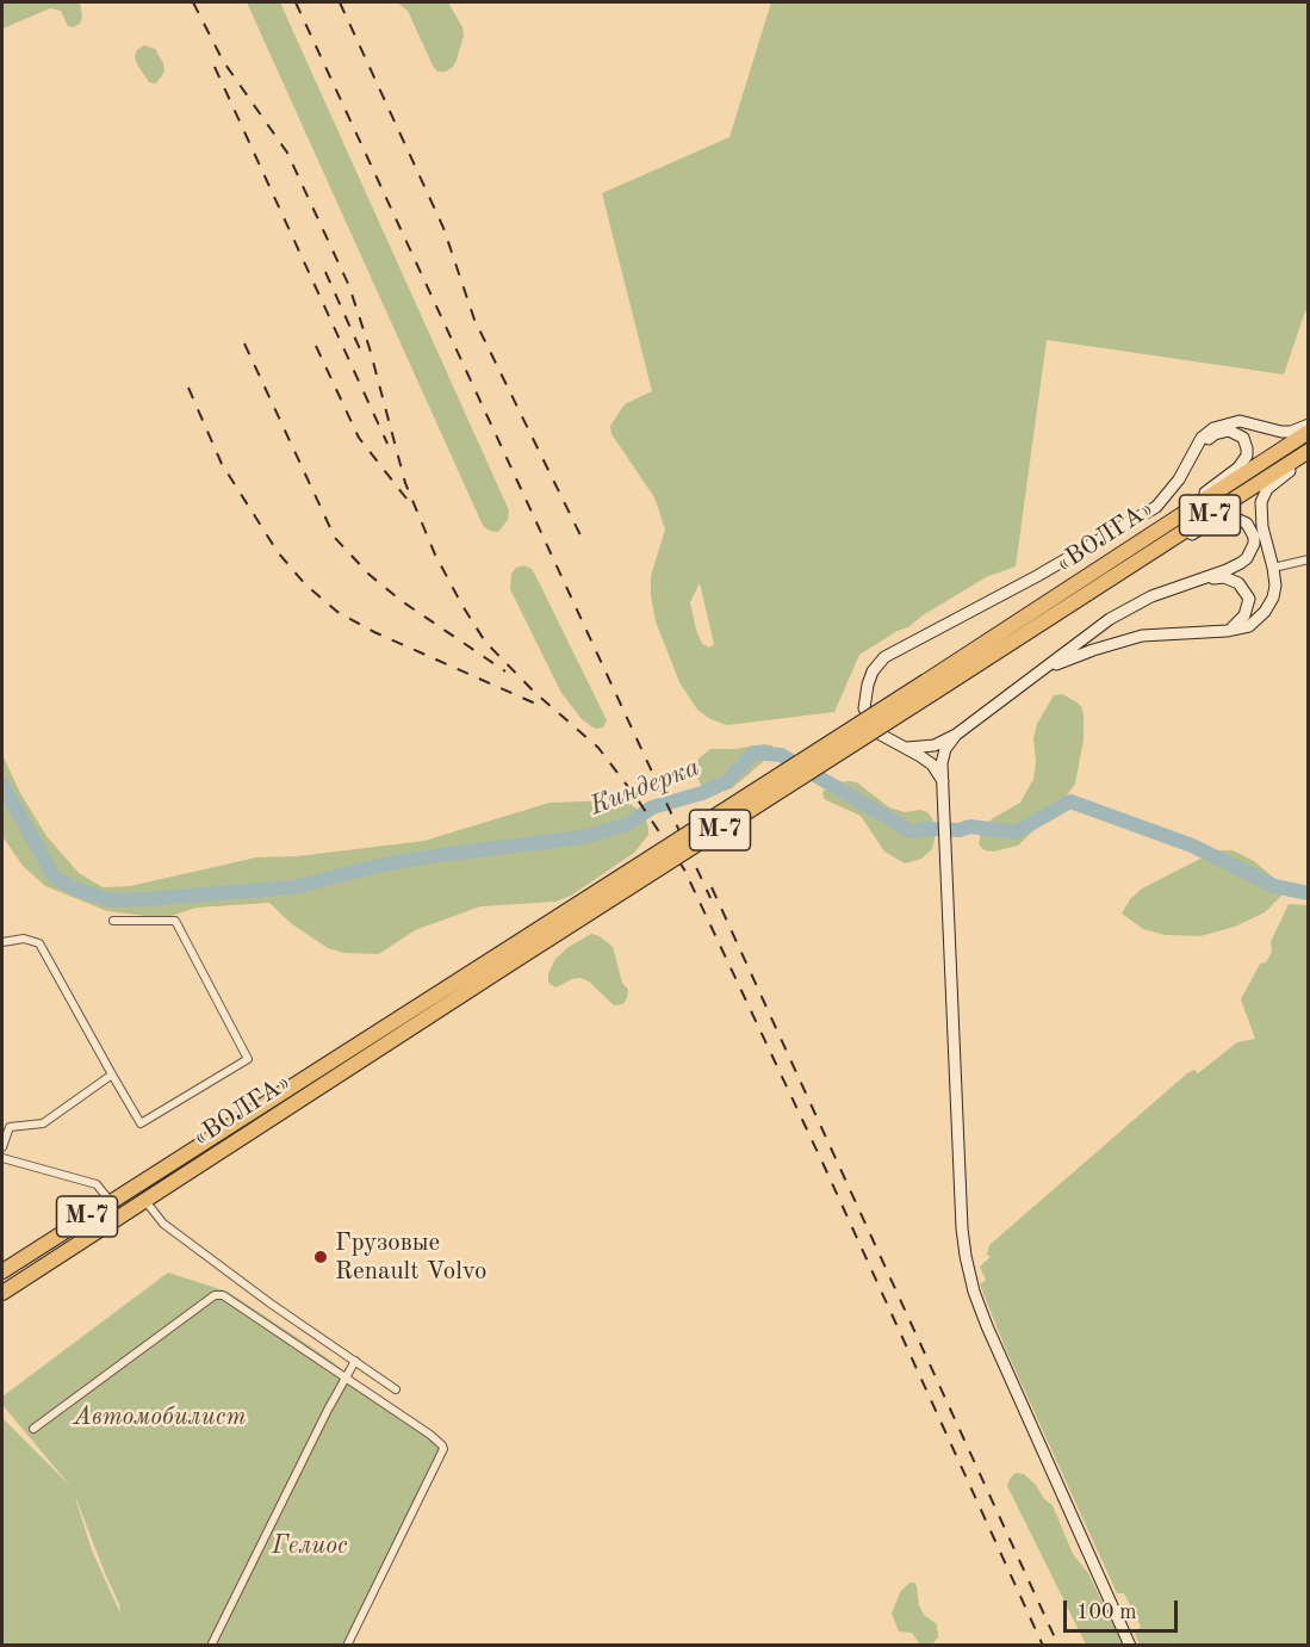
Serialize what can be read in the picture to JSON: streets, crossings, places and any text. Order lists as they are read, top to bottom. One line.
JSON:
{"streets":{"highway":["М-7","«ВОЛГА»"]},"crossings":[["М-7","«ВОЛГА»"]],"water":["Киндерка"],"parks":["Автомобилист","Гелиос"],"places":["Грузовые Renault Volvo"],"scale_bar":"100 m"}
